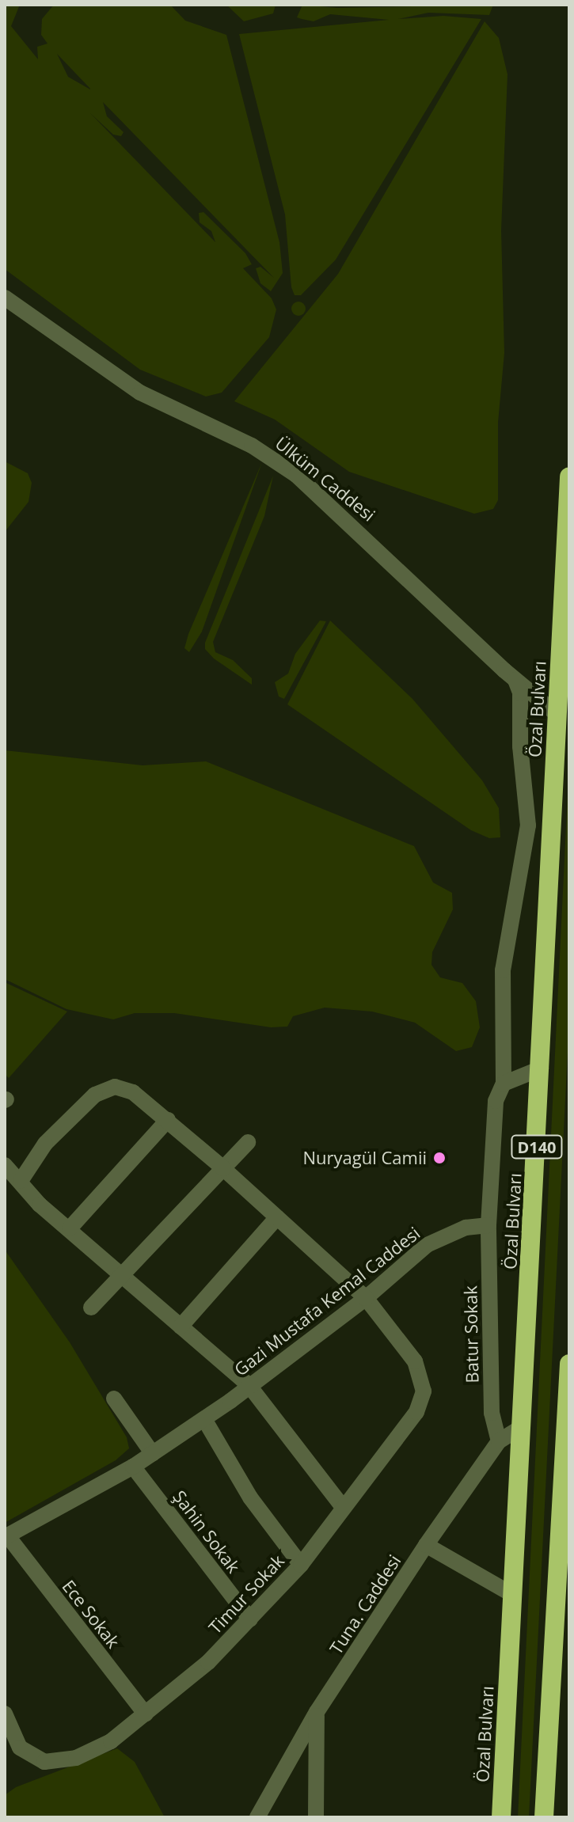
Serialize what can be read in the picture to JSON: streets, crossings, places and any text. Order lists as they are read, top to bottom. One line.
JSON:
{"streets":{"highway":["Özal Bulvarı","D140"],"street":["Ülküm Caddesi","Gazi Mustafa Kemal Caddesi","Batur Sokak","Şahin Sokak","Timur Sokak","Tuna. Caddesi","Ece Sokak"]},"crossings":[["Ülküm Caddesi","Özal Bulvarı"],["Özal Bulvarı","Tuna. Caddesi"],["Gazi Mustafa Kemal Caddesi","Batur Sokak"],["Gazi Mustafa Kemal Caddesi","Şahin Sokak"],["Gazi Mustafa Kemal Caddesi","Timur Sokak"],["Gazi Mustafa Kemal Caddesi","Ece Sokak"],["Batur Sokak","Tuna. Caddesi"],["Şahin Sokak","Timur Sokak"],["Timur Sokak","Ece Sokak"]],"places":["Nuryagül Camii"]}
